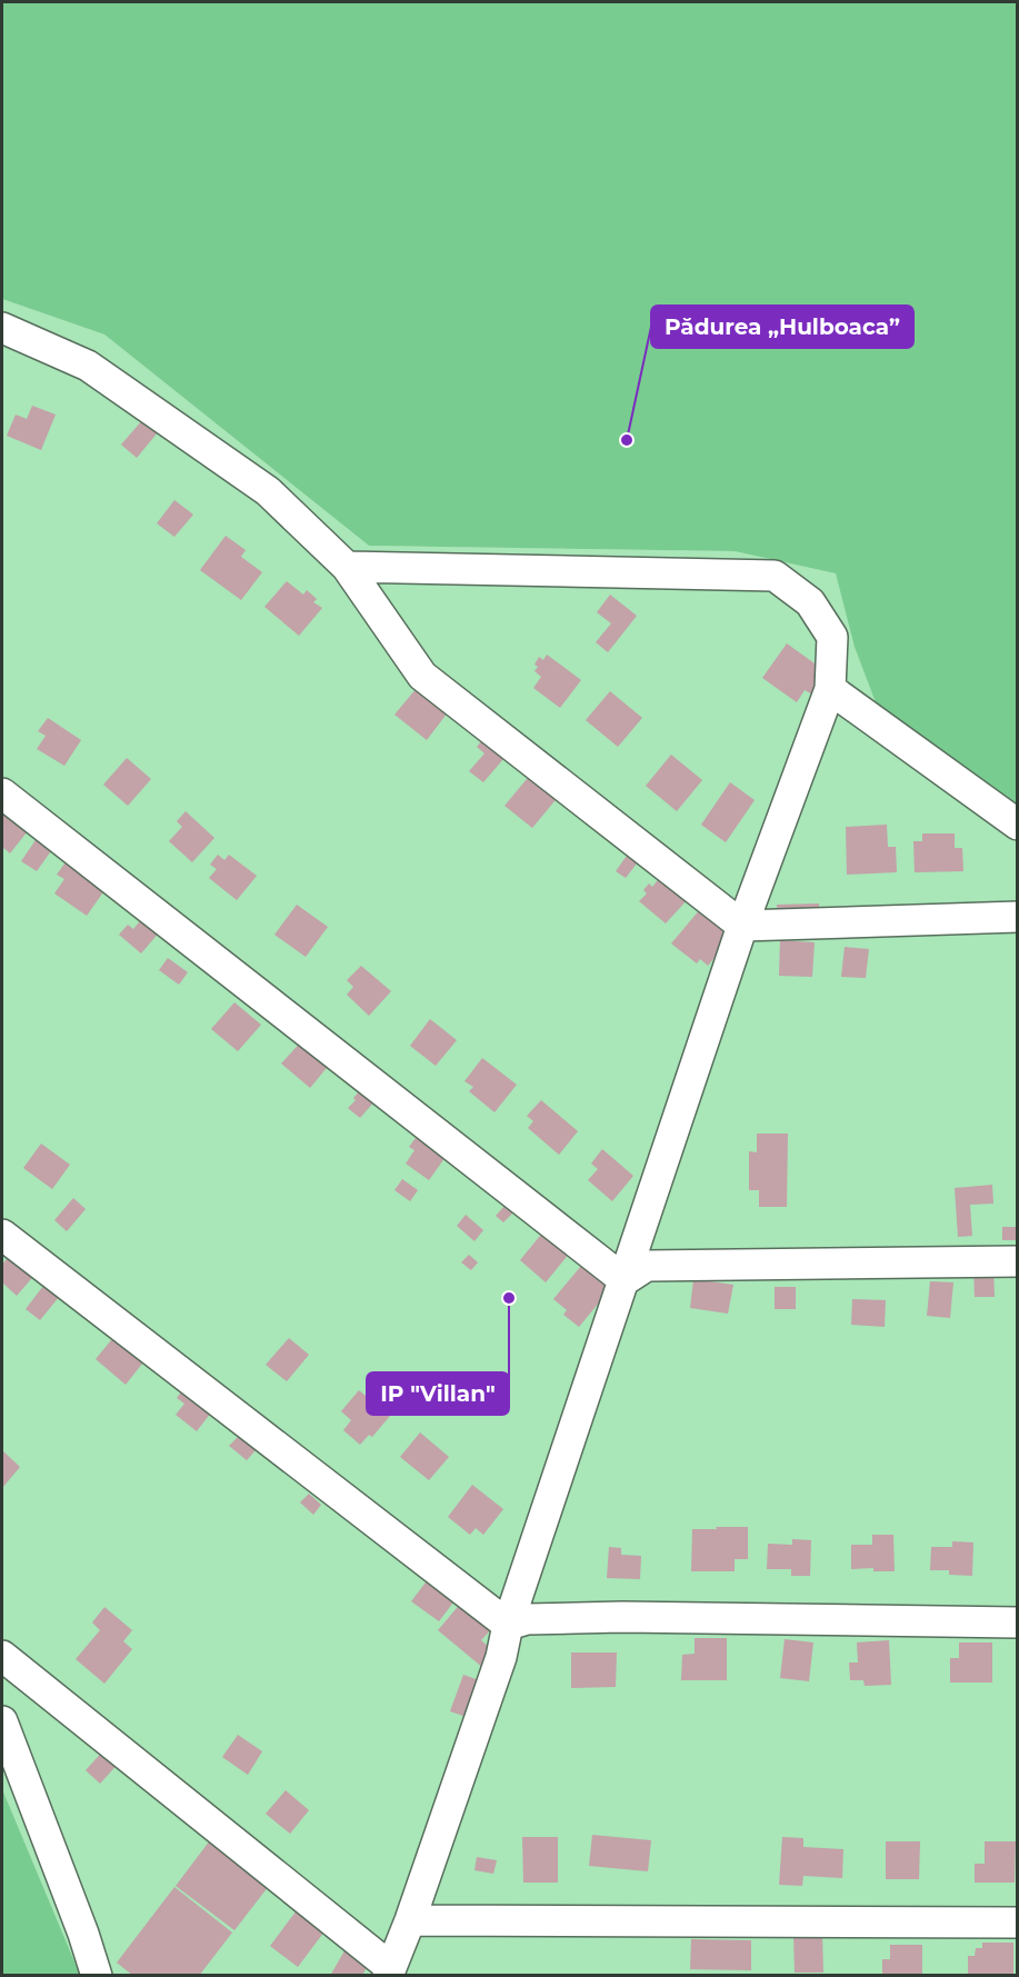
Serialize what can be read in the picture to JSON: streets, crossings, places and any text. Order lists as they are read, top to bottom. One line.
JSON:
{"places":["Pădurea „Hulboaca”","IP \"Villan\""]}
